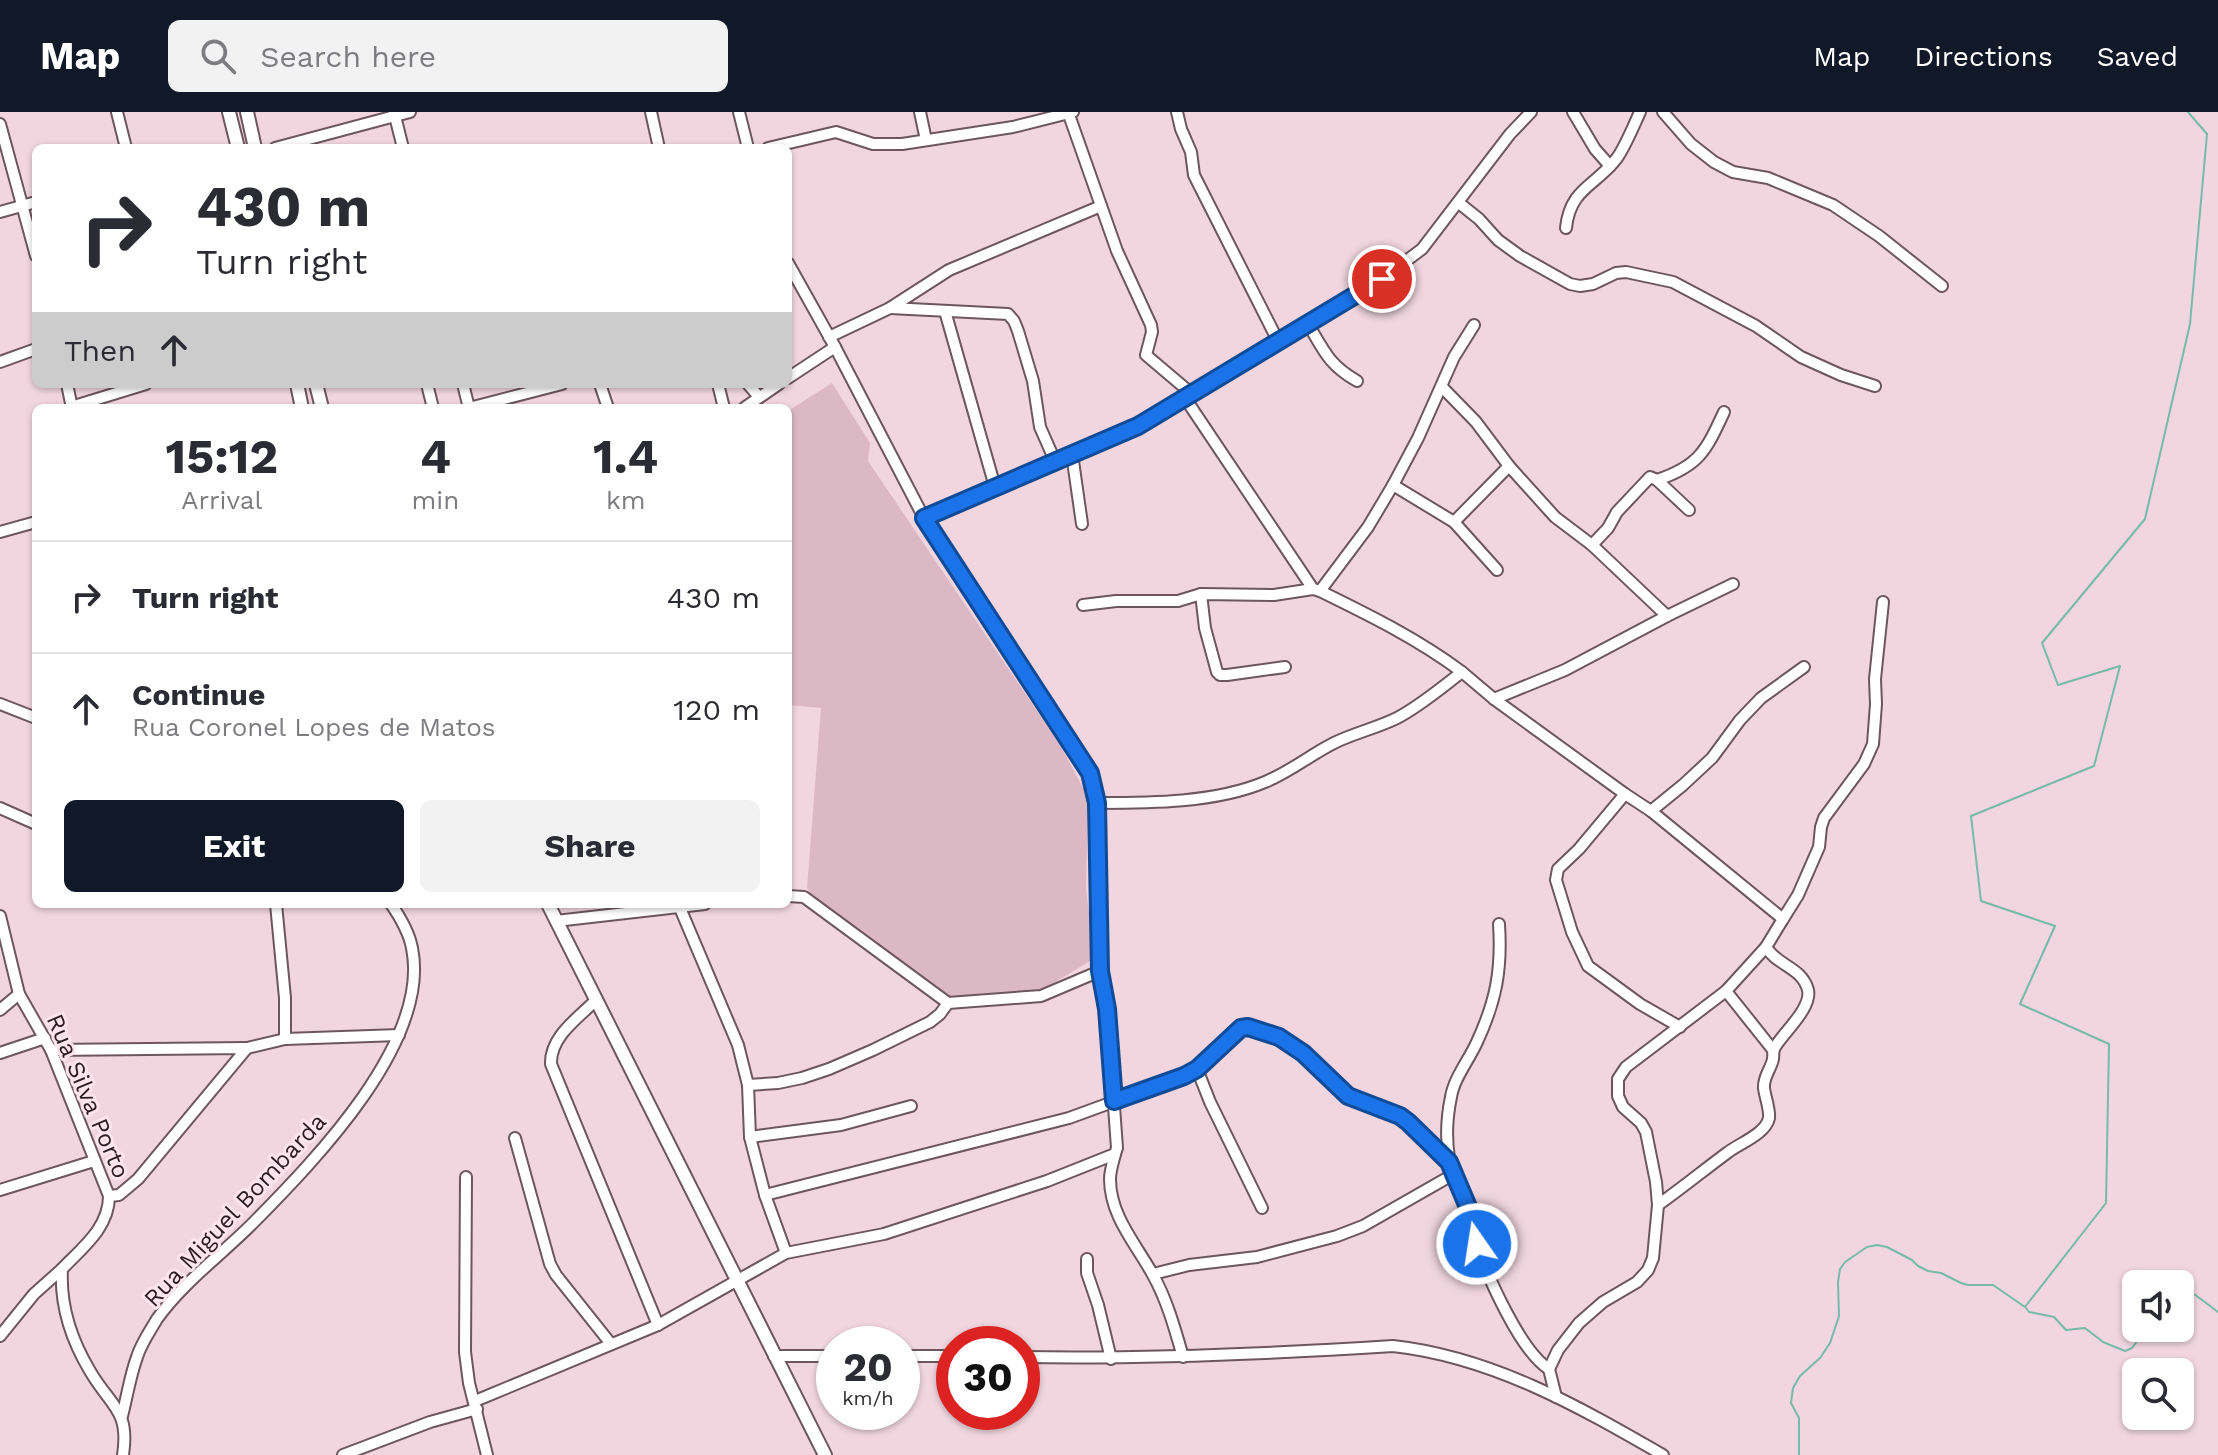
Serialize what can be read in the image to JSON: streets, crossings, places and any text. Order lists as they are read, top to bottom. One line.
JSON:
{"streets":{"street":["Rua Silva Porto","Rua Miguel Bombarda"]},"page":{"header":"Map","search":"Search here","nav":["Map","Directions","Saved"],"turn":["430 m","Turn right"],"then":"Then","eta":["15:12","Arrival","4","min","1.4","km"],"list":[{"name":"Turn right","value":"430 m"},{"name":"Continue","note":"Rua Coronel Lopes de Matos","value":"120 m"}],"buttons":["Exit","Share"],"speed":"20 km/h","limit":"30"}}
